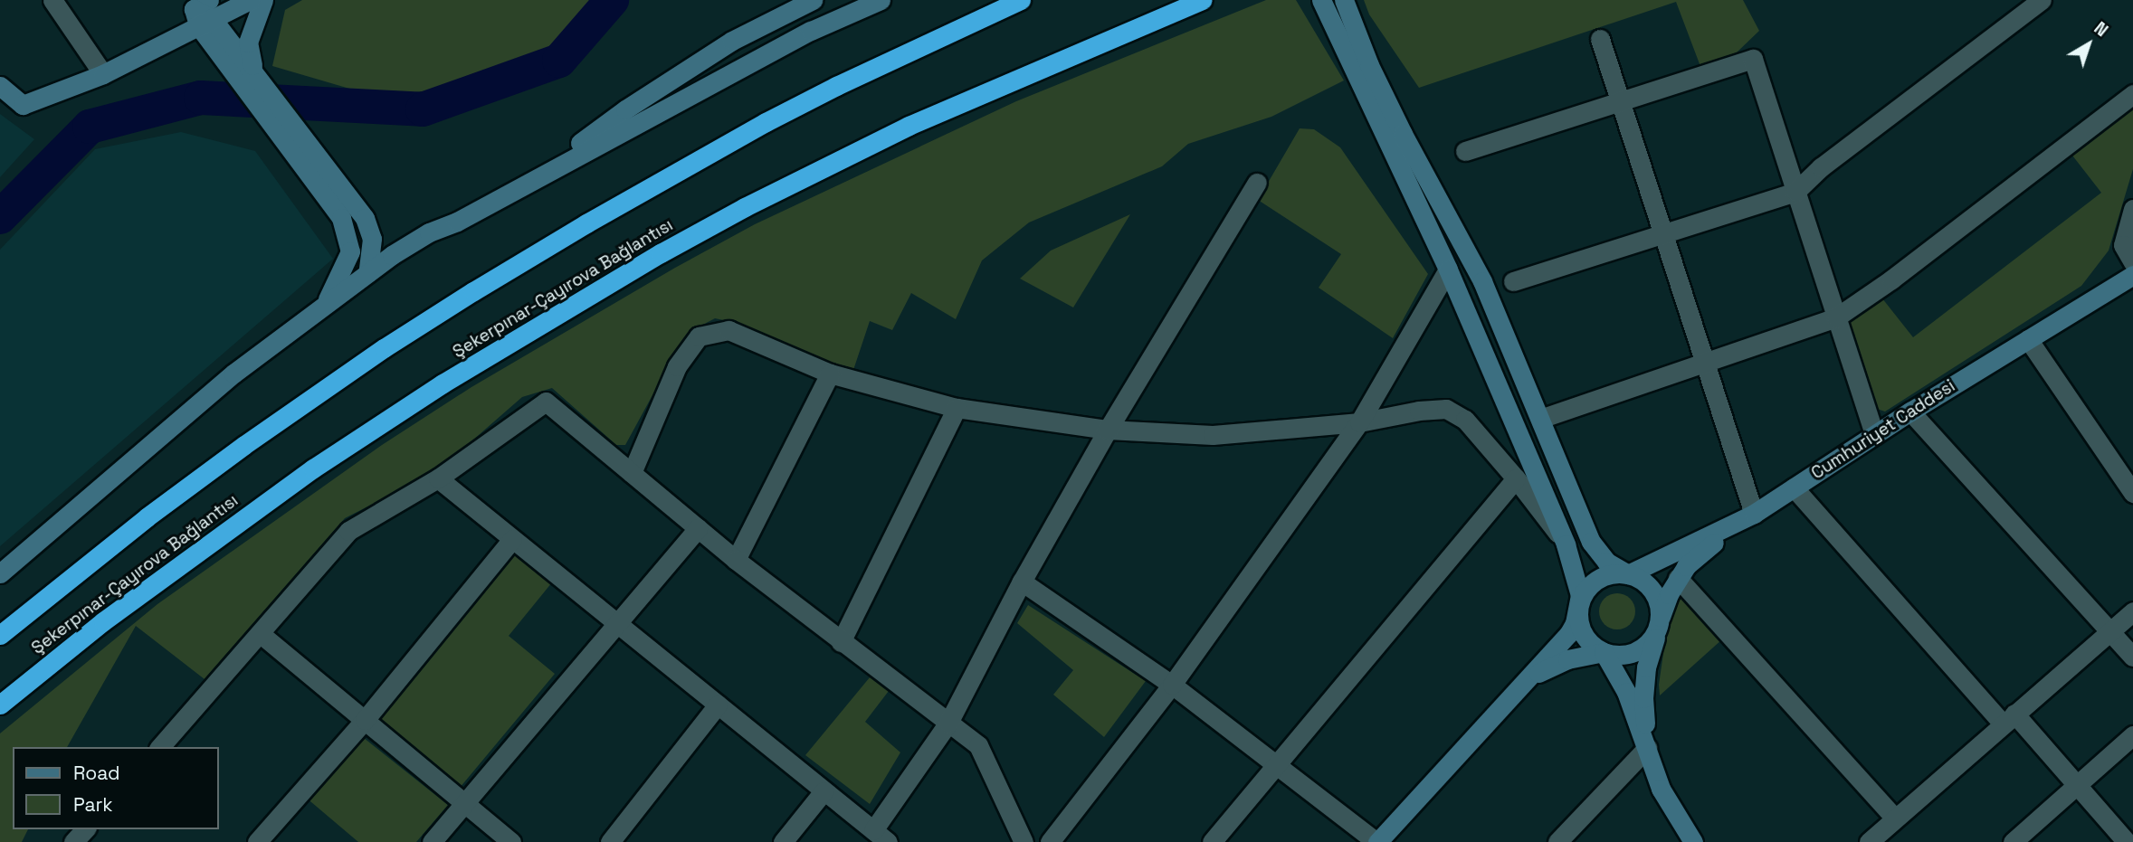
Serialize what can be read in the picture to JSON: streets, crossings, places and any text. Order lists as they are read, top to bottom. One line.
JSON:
{"streets":{"highway":["Şekerpınar-Çayırova Bağlantısı"],"street":["Cumhuriyet Caddesi"]},"legend":["Road","Park"],"north":"top right"}
